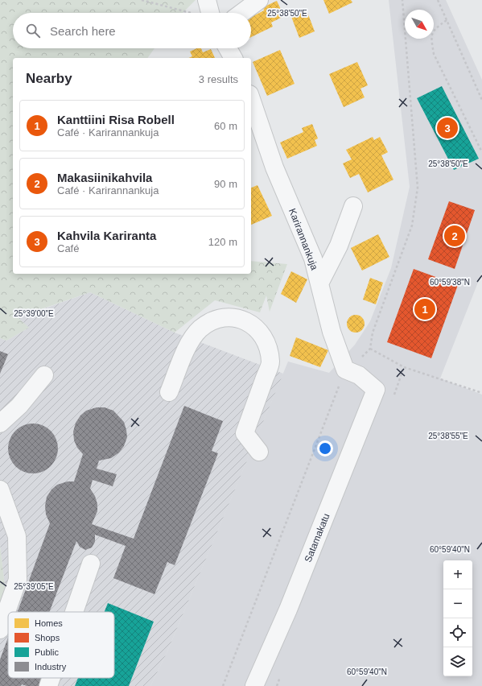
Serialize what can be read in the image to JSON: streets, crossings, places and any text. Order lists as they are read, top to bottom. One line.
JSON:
{"streets":{"street":["Karirannankuja","Satamakatu"]},"crossings":[["Karirannankuja","Satamakatu"]],"legend":["Homes","Shops","Public","Industry"],"north":"bottom right","page":{"search":"Search here","heading":["Nearby","3 results"],"list":[{"mark":"1","name":"Kanttiini Risa Robell","note":"Café · Karirannankuja","value":"60 m"},{"mark":"2","name":"Makasiinikahvila","note":"Café · Karirannankuja","value":"90 m"},{"mark":"3","name":"Kahvila Kariranta","note":"Café","value":"120 m"}],"pins":["3","2","1"],"map_buttons":["+","−"]},"coordinates":["25°38'50\"E","60°59'38\"N","25°39'00\"E","25°38'55\"E","60°59'40\"N","25°39'05\"E"]}
